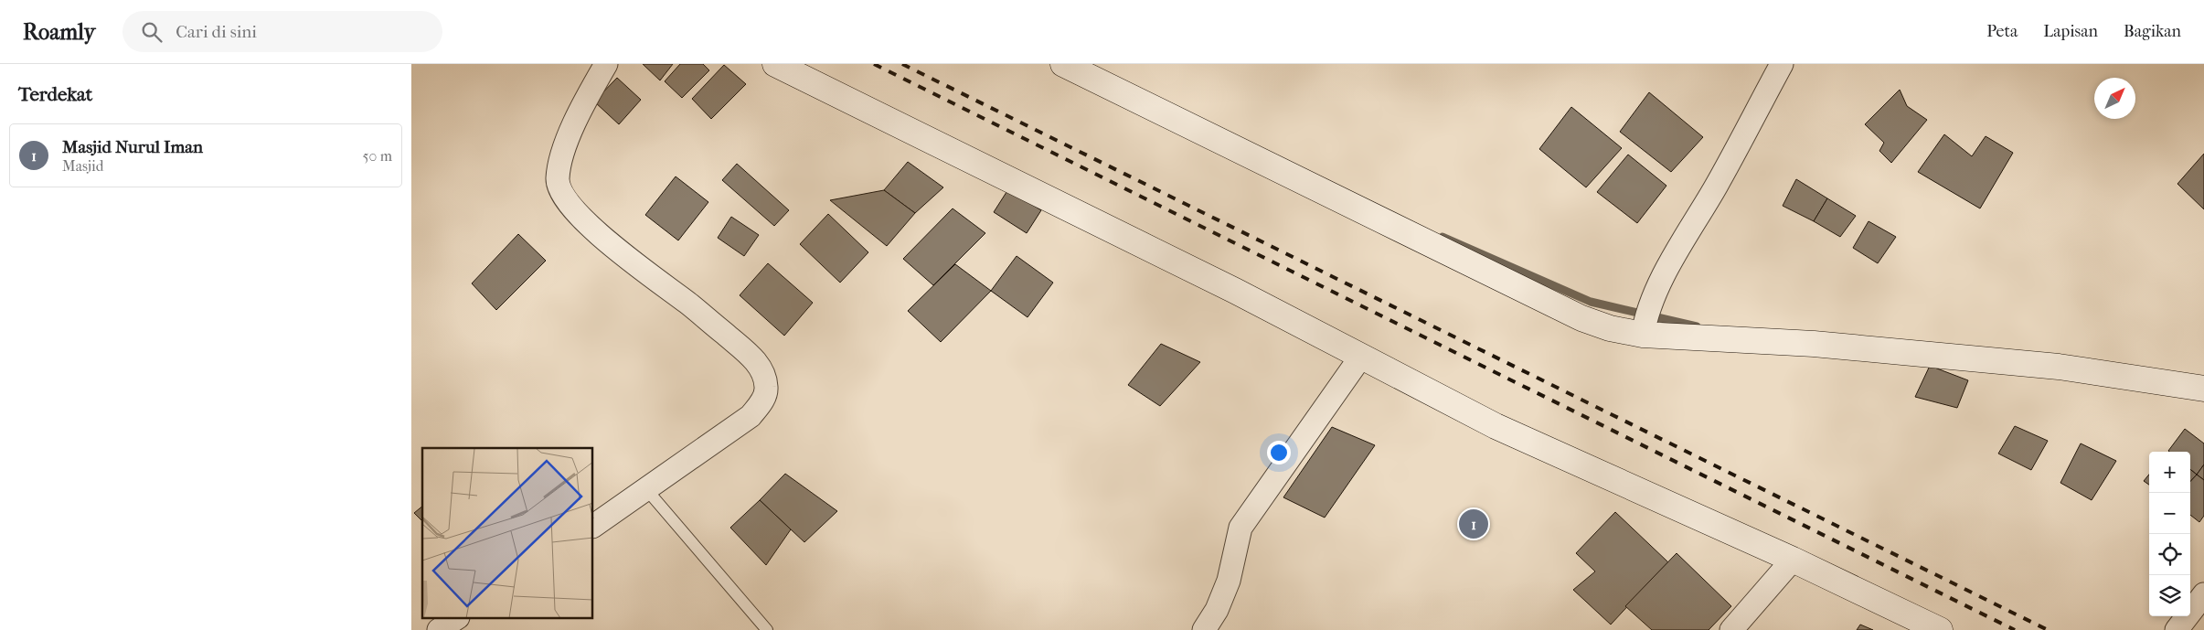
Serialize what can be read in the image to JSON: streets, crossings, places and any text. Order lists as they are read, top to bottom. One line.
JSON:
{"north":"top right","page":{"header":"Roamly","search":"Cari di sini","nav":["Peta","Lapisan","Bagikan"],"heading":"Terdekat","list":[{"mark":"1","name":"Masjid Nurul Iman","note":"Masjid","value":"50 m"}],"map_buttons":["+","−"],"pins":"1"}}
